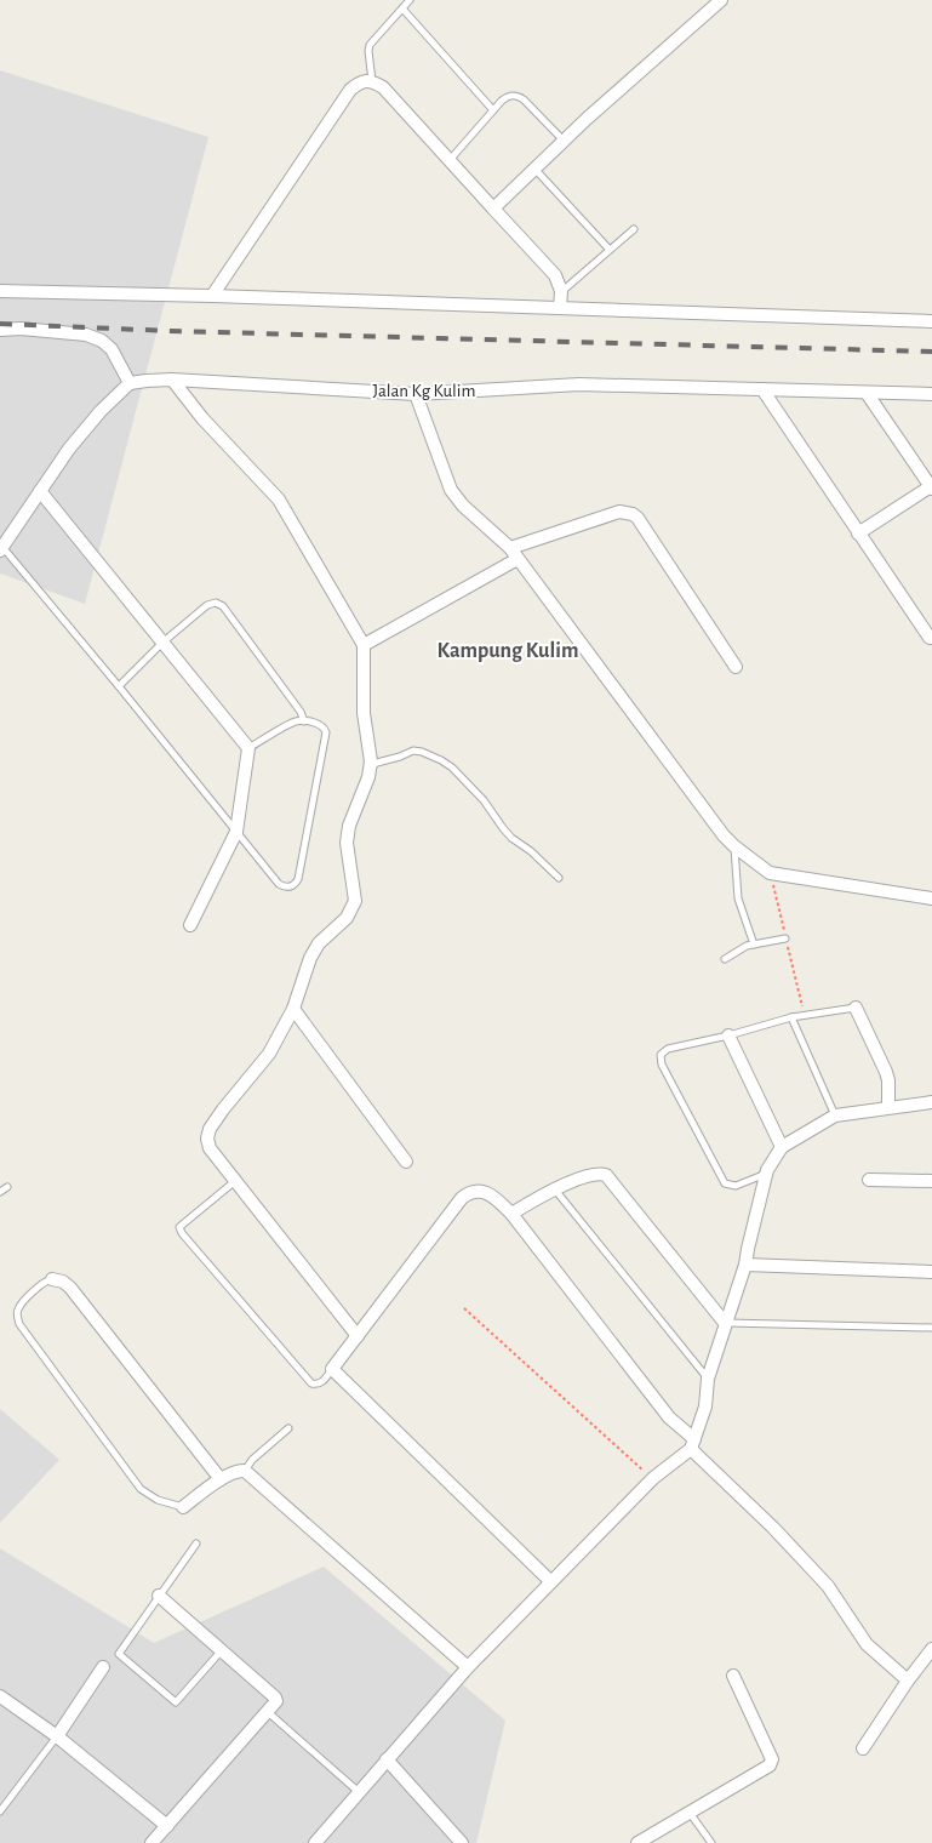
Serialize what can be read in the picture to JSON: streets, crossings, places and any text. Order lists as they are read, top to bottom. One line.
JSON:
{"streets":{"street":["Jalan Kg Kulim"]},"districts":["Kampung Kulim"]}
